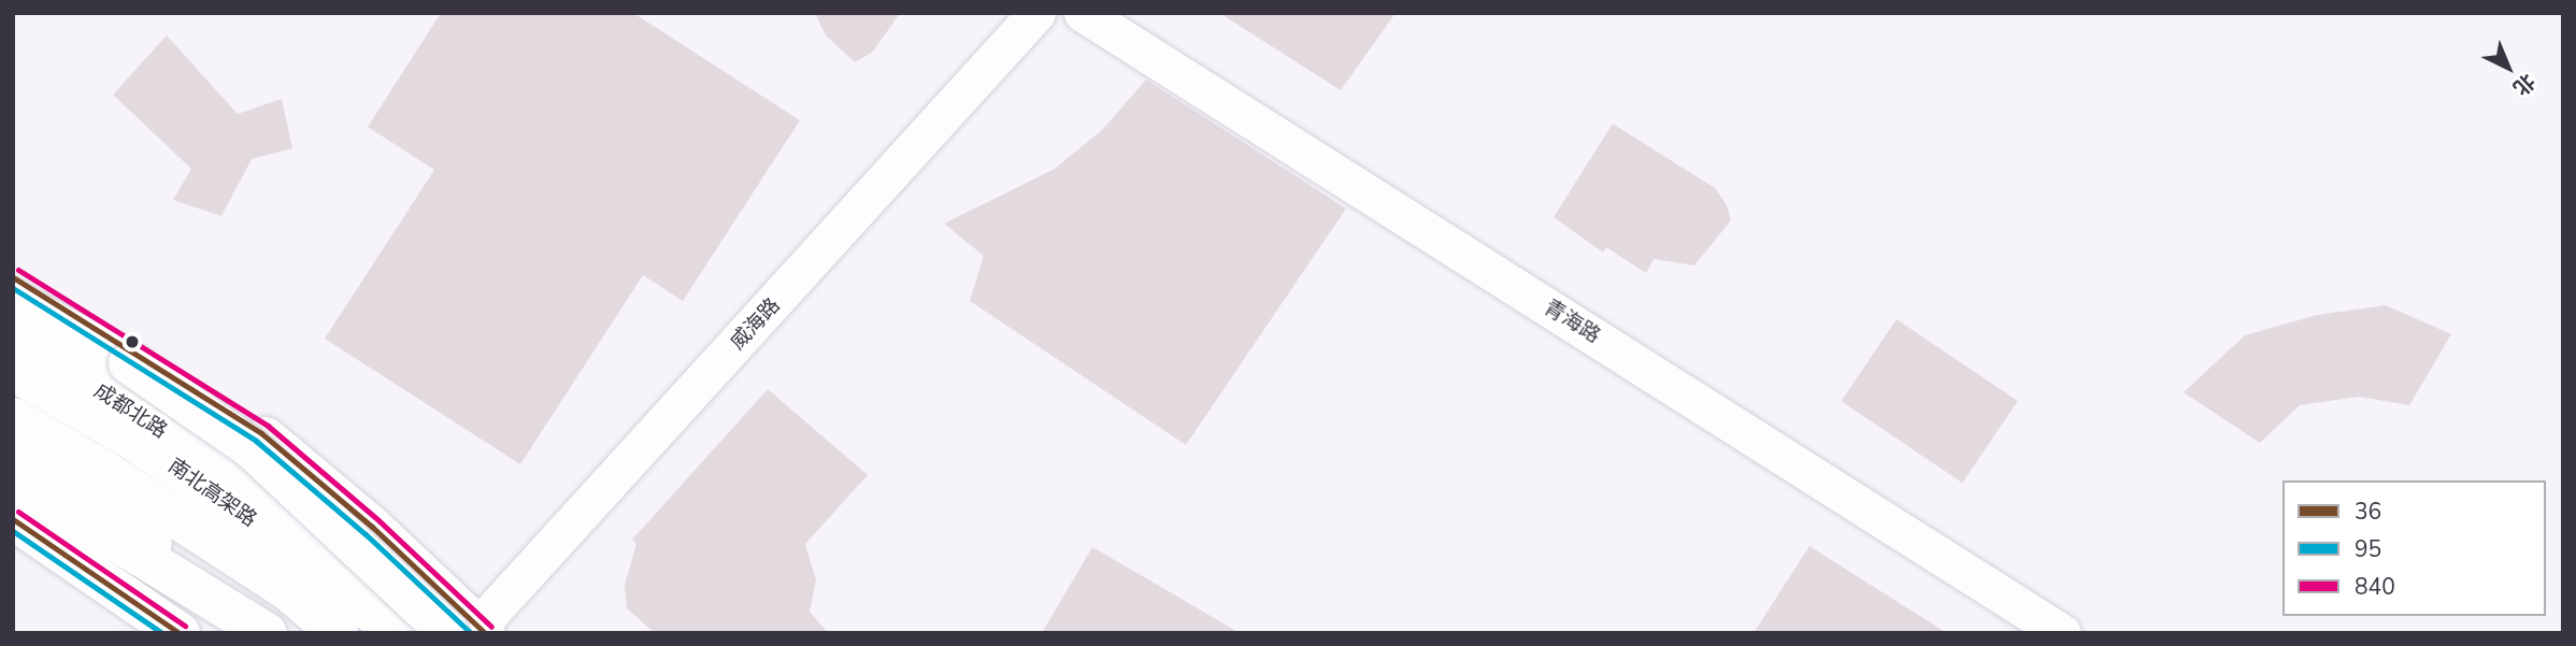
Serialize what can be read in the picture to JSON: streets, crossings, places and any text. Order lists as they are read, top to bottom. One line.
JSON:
{"streets":{"main road":["成都北路","南北高架路"],"street":["青海路","威海路"]},"lines":["transit line 840","transit line 36","transit line 95"],"legend":["36","95","840"],"north":"bottom right"}
